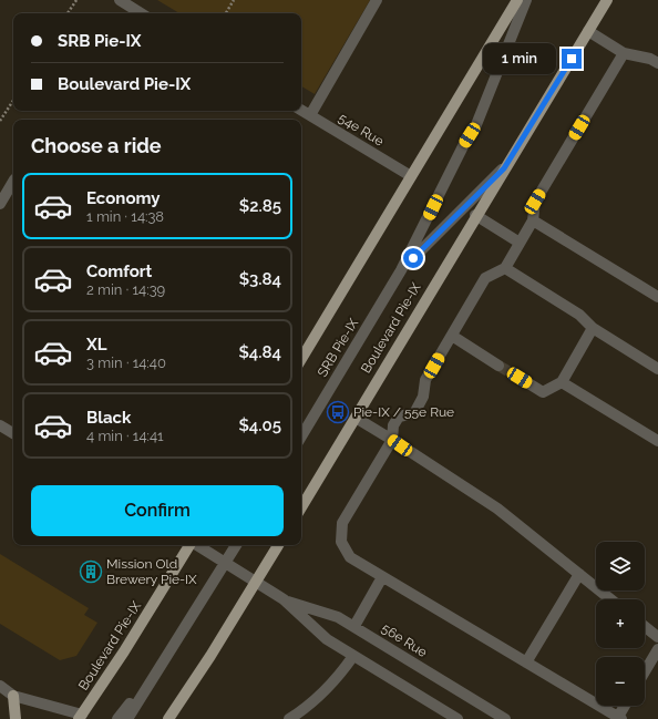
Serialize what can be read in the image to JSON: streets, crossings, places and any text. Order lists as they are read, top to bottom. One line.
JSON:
{"streets":{"main road":["Boulevard Pie-IX"],"street":["54e Rue","SRB Pie-IX","56e Rue"]},"crossings":[["Boulevard Pie-IX","SRB Pie-IX"]],"places":{"bus stop":["Pie-IX / 55e Rue"],"building":["Mission Old Brewery Pie-IX"]},"page":{"banner":["SRB Pie-IX","Boulevard Pie-IX"],"bubble":"1 min","heading":"Choose a ride","list":[{"name":"Economy","note":"1 min · 14:38","value":"$2.85"},{"name":"Comfort","note":"2 min · 14:39","value":"$3.84"},{"name":"XL","note":"3 min · 14:40","value":"$4.84"},{"name":"Black","note":"4 min · 14:41","value":"$4.05"}],"buttons":"Confirm","map_buttons":["+","−"]}}
